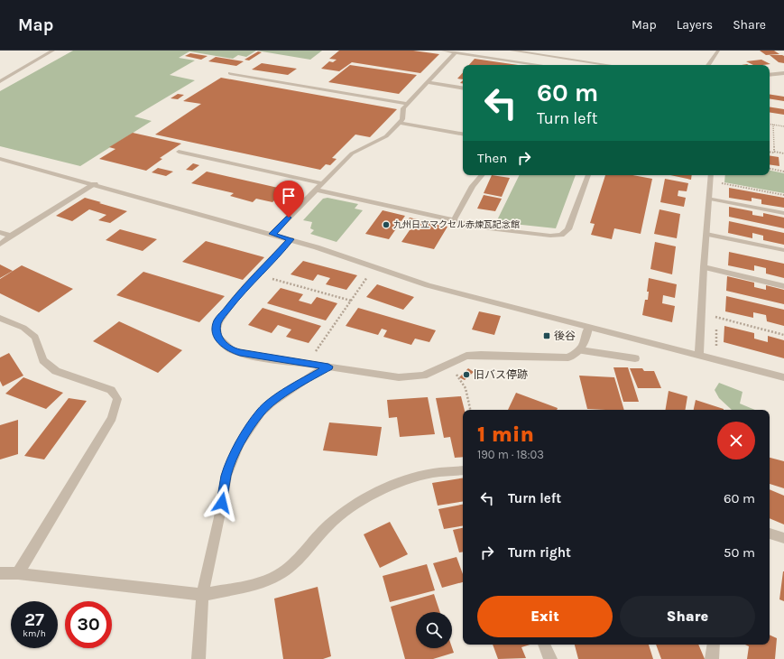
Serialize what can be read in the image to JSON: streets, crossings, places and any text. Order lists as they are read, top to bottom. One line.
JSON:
{"places":{"other":["九州日立マクセル赤煉瓦記念館","旧バス停跡"],"transit":["後谷"]},"page":{"header":"Map","nav":["Map","Layers","Share"],"turn":["60 m","Turn left"],"then":"Then","heading":["1 min","190 m · 18:03"],"list":[{"name":"Turn left","value":"60 m"},{"name":"Turn right","value":"50 m"}],"buttons":["Exit","Share"],"speed":"27 km/h","limit":"30"}}
